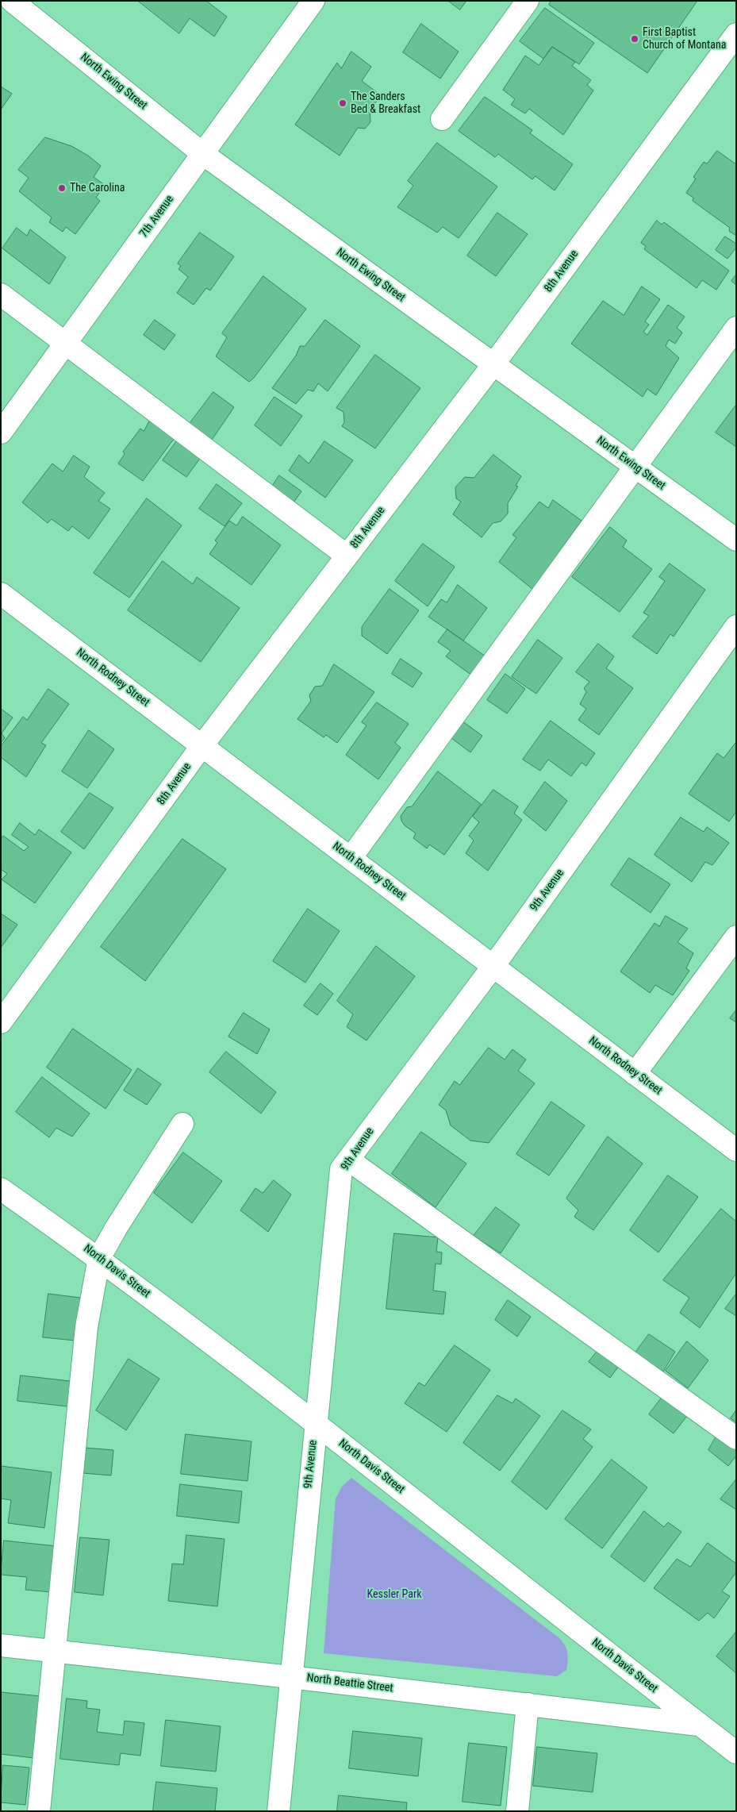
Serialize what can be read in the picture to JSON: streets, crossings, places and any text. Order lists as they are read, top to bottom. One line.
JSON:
{"streets":{"street":["North Ewing Street","7th Avenue","8th Avenue","North Rodney Street","9th Avenue","North Davis Street","North Beattie Street"]},"crossings":[["North Ewing Street","7th Avenue"],["North Ewing Street","8th Avenue"],["8th Avenue","North Rodney Street"],["North Rodney Street","9th Avenue"],["9th Avenue","North Davis Street"],["9th Avenue","North Beattie Street"],["North Davis Street","North Beattie Street"]],"parks":["Kessler Park"],"places":["First Baptist Church of Montana","The Sanders Bed & Breakfast","The Carolina"]}
